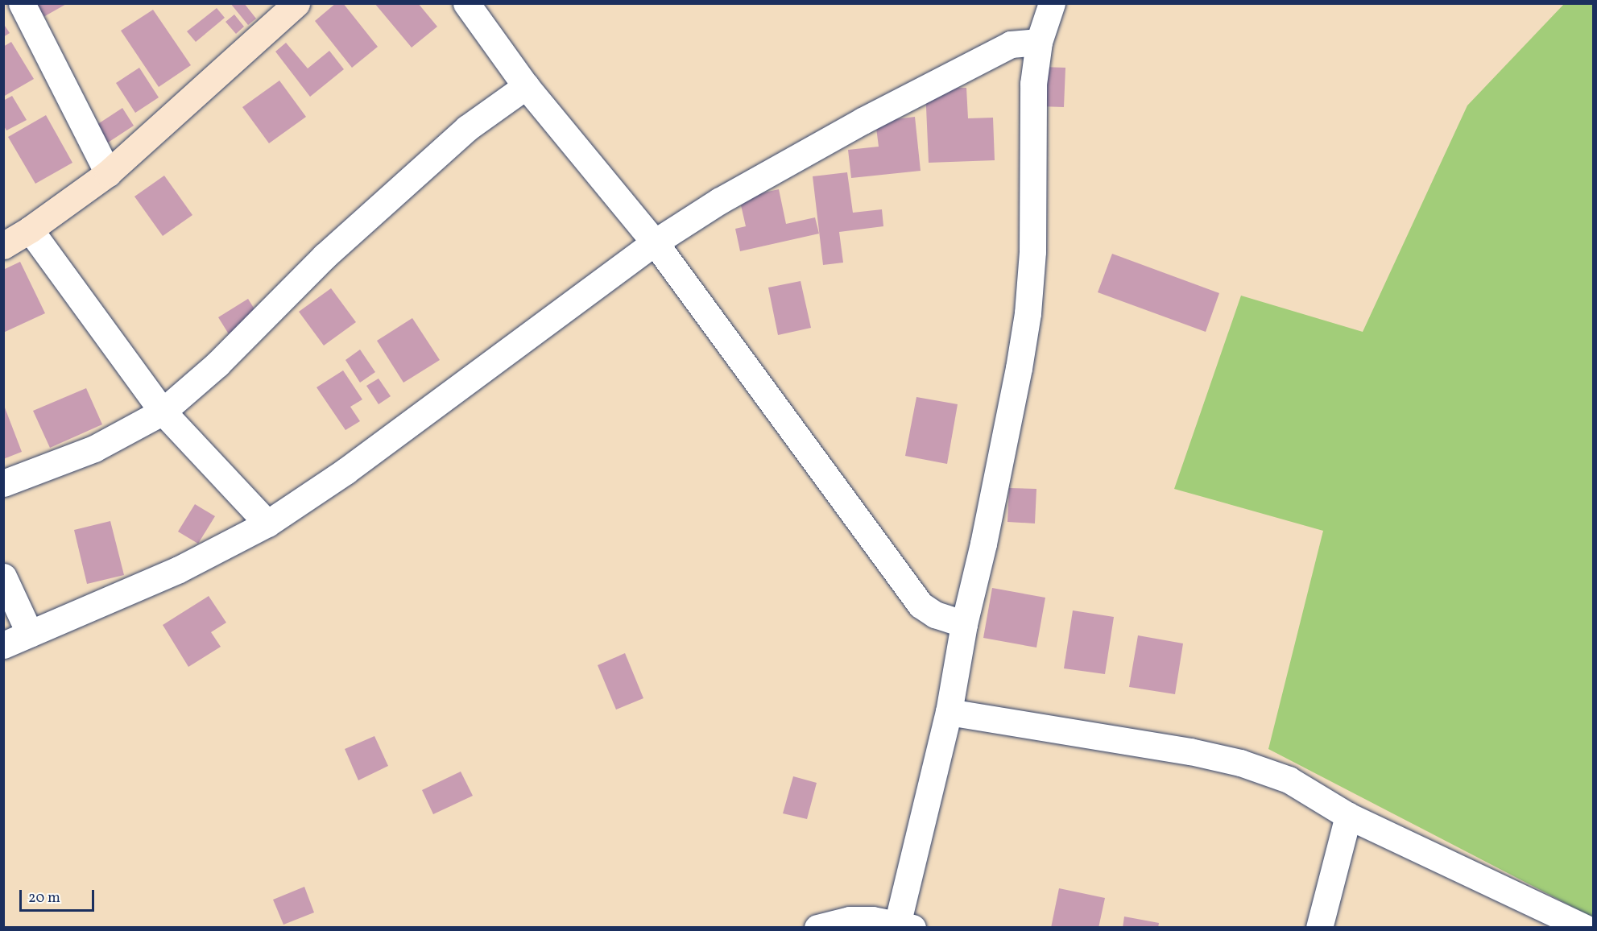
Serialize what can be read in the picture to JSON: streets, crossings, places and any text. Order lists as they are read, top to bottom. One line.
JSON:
{"scale_bar":"20 m"}
